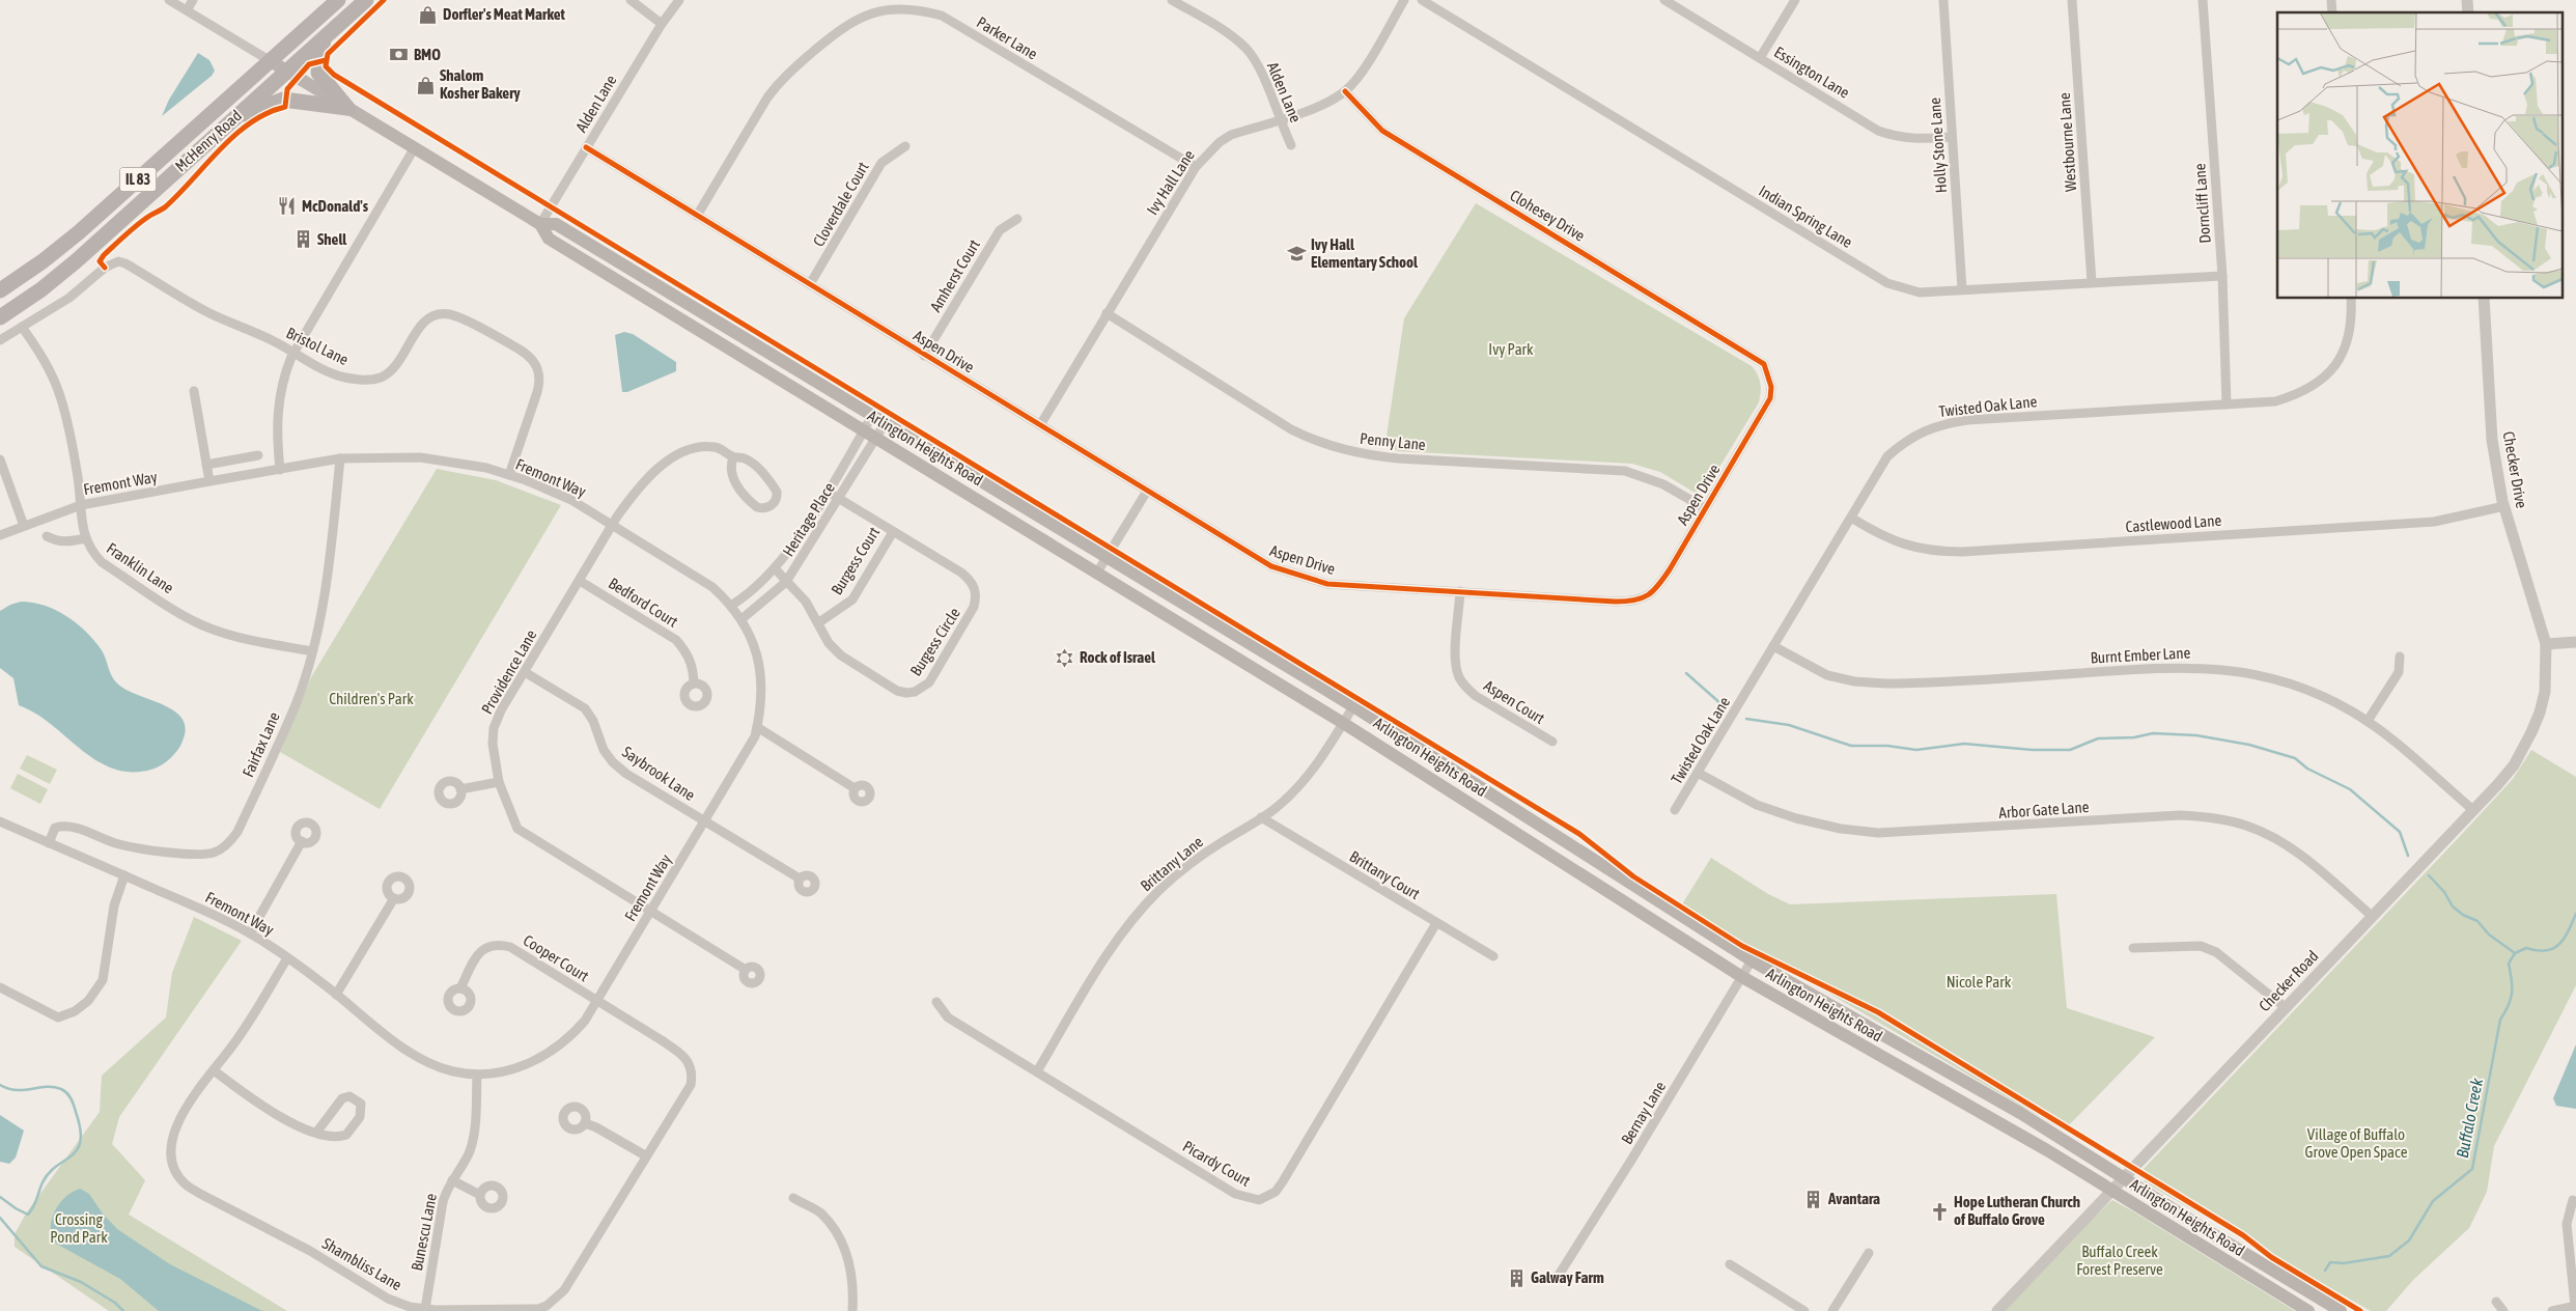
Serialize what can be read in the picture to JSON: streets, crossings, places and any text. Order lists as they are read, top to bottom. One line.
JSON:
{"streets":{"main road":["McHenry Road","IL 83","Arlington Heights Road"],"street":["Parker Lane","Essington Lane","Alden Lane","Westbourne Lane","Holly Stone Lane","Ivy Hall Lane","Dorncliff Lane","Cloverdale Court","Clohesey Drive","Indian Spring Lane","Amherst Court","Bristol Lane","Aspen Drive","Twisted Oak Lane","Penny Lane","Checker Drive","Fremont Way","Heritage Place","Castlewood Lane","Burgess Court","Franklin Lane","Bedford Court","Burgess Circle","Burnt Ember Lane","Providence Lane","Aspen Court","Fairfax Lane","Saybrook Lane","Arbor Gate Lane","Brittany Lane","Brittany Court","Cooper Court","Checker Road","Bernay Lane","Picardy Court","Bunescu Lane","Shambliss Lane"]},"crossings":[["Parker Lane","Ivy Hall Lane"],["Parker Lane","Aspen Drive"],["Essington Lane","Holly Stone Lane"],["Alden Lane","Ivy Hall Lane"],["Alden Lane","Aspen Drive"],["Alden Lane","Arlington Heights Road"],["McHenry Road","Arlington Heights Road"],["Westbourne Lane","Indian Spring Lane"],["Holly Stone Lane","Indian Spring Lane"],["Ivy Hall Lane","Clohesey Drive"],["Ivy Hall Lane","Aspen Drive"],["Ivy Hall Lane","Penny Lane"],["Dorncliff Lane","Indian Spring Lane"],["Dorncliff Lane","Twisted Oak Lane"],["Cloverdale Court","Aspen Drive"],["Clohesey Drive","Aspen Drive"],["Amherst Court","Aspen Drive"],["Bristol Lane","Fremont Way"],["Bristol Lane","Franklin Lane"],["Aspen Drive","Penny Lane"],["Aspen Drive","Aspen Court"],["Twisted Oak Lane","Castlewood Lane"],["Twisted Oak Lane","Burnt Ember Lane"],["Twisted Oak Lane","Arbor Gate Lane"],["Arlington Heights Road","Heritage Place"],["Arlington Heights Road","Brittany Lane"],["Arlington Heights Road","Checker Road"],["Arlington Heights Road","Bernay Lane"],["Checker Drive","Castlewood Lane"],["Checker Drive","Checker Road"],["Fremont Way","Heritage Place"],["Fremont Way","Franklin Lane"],["Fremont Way","Providence Lane"],["Fremont Way","Fairfax Lane"],["Fremont Way","Saybrook Lane"],["Fremont Way","Cooper Court"],["Fremont Way","Bunescu Lane"],["Fremont Way","Shambliss Lane"],["Heritage Place","Burgess Court"],["Heritage Place","Burgess Circle"],["Burgess Court","Burgess Circle"],["Franklin Lane","Fairfax Lane"],["Bedford Court","Providence Lane"],["Burnt Ember Lane","Checker Road"],["Providence Lane","Saybrook Lane"],["Arbor Gate Lane","Checker Road"],["Brittany Lane","Brittany Court"],["Brittany Lane","Picardy Court"],["Brittany Court","Picardy Court"],["Cooper Court","Shambliss Lane"],["Bunescu Lane","Shambliss Lane"]],"water":["Buffalo Creek"],"parks":["Ivy Park","Children's Park","Nicole Park","Village of Buffalo Grove Open Space","Crossing Pond Park","Buffalo Creek Forest Preserve"],"places":{"shop":["Dorfler's Meat Market","Shalom Kosher Bakery"],"bank":["BMO"],"restaurant":["McDonald's"],"building":["Shell","Avantara","Galway Farm"],"school or university":["Ivy Hall Elementary School"],"synagogue":["Rock of Israel"],"church":["Hope Lutheran Church of Buffalo Grove"]}}
